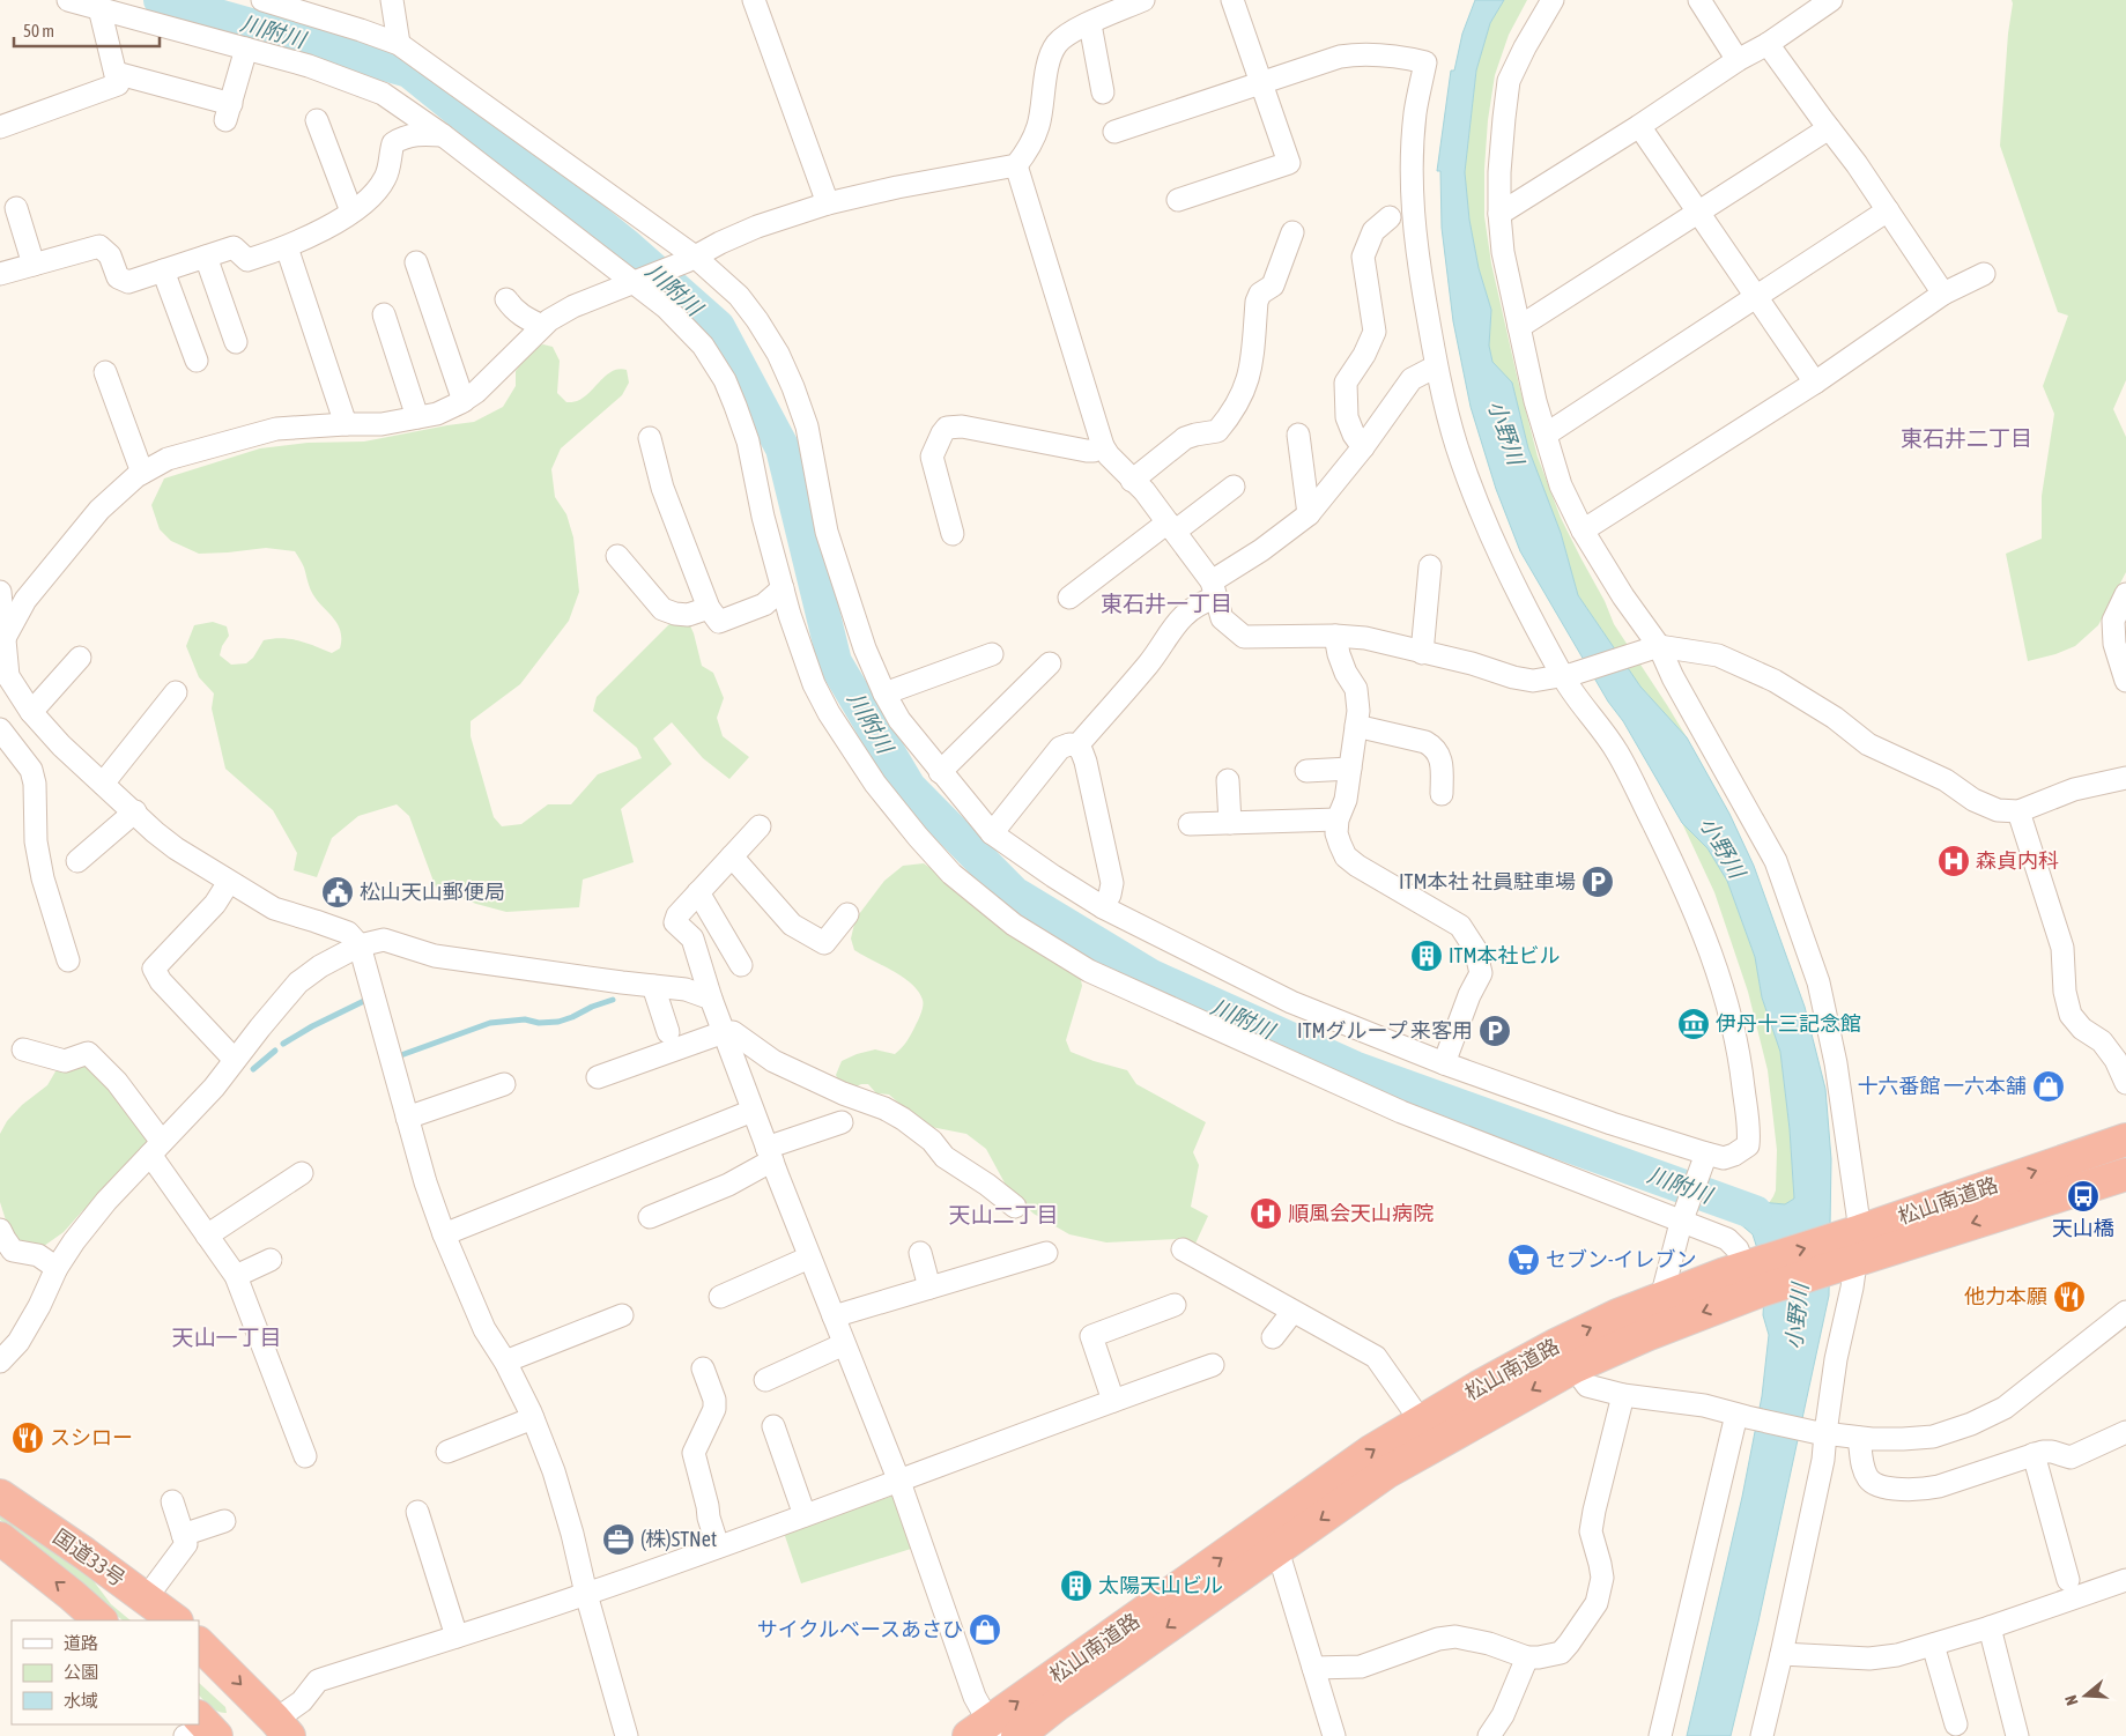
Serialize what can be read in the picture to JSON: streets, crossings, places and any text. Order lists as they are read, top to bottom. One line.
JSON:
{"streets":{"highway":["松山南道路","国道33号"]},"districts":["東石井二丁目","東石井一丁目","天山二丁目","天山一丁目"],"water":["川附川","小野川"],"places":{"hospital":["森貞内科","順風会天山病院"],"parking":["ITM本社 社員駐車場","ITMグループ 来客用"],"public building":["松山天山郵便局"],"building":["ITM本社ビル","太陽天山ビル"],"museum":["伊丹十三記念館"],"shop":["十六番館 一六本舗","サイクルベースあさひ"],"bus stop":["天山橋"],"supermarket":["セブン-イレブン"],"restaurant":["他力本願","スシロー"],"office":["(株)STNet"]},"legend":["道路","公園","水域"],"scale_bar":"50 m","north":"left"}
